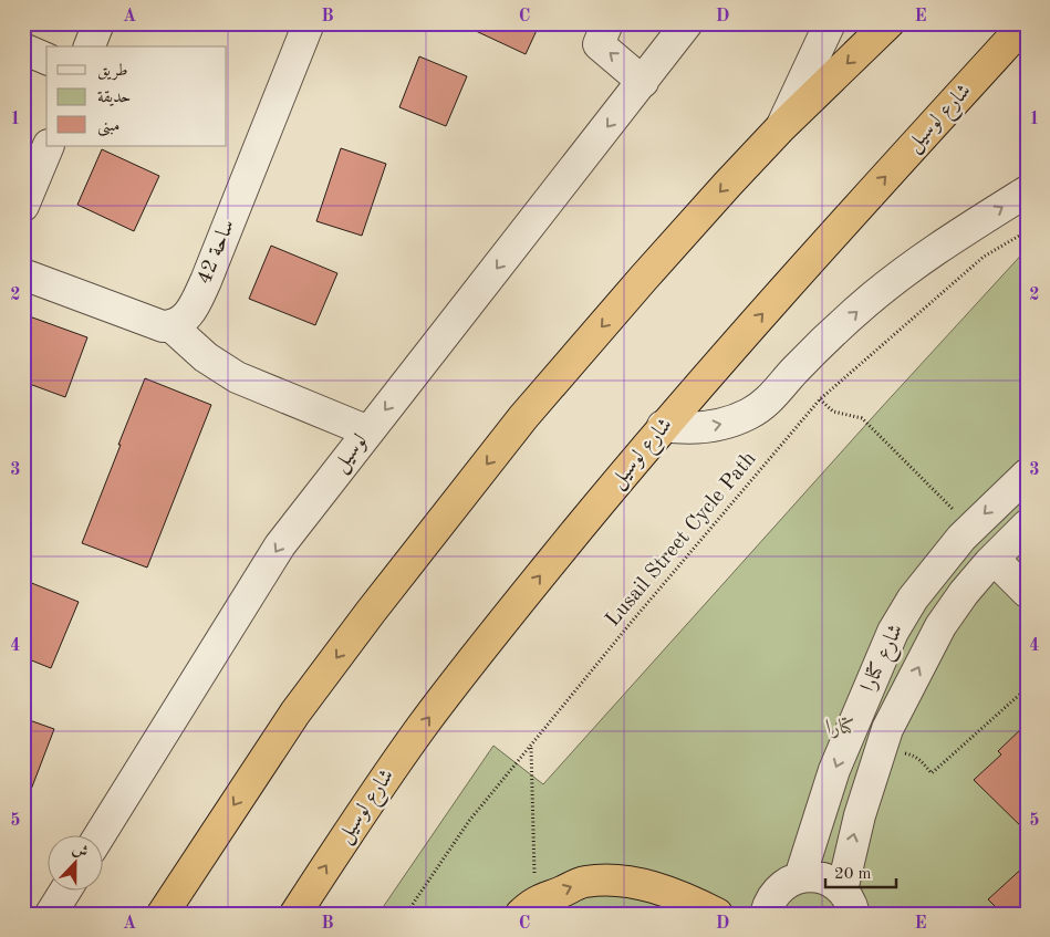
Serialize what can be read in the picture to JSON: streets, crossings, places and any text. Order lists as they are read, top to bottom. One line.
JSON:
{"streets":{"highway":["شارع لوسيل"],"street":["ساحة 42","لوسيل","شارع كتارا"],"path":["Lusail Street Cycle Path"]},"one_way":["لوسيل"],"parks":["كتارا"],"legend":["طريق","حديقة","مبنى"],"scale_bar":"20 m","north":"top","grid":{"columns":["A","B","C","D","E"],"rows":["1","2","3","4","5"]}}
